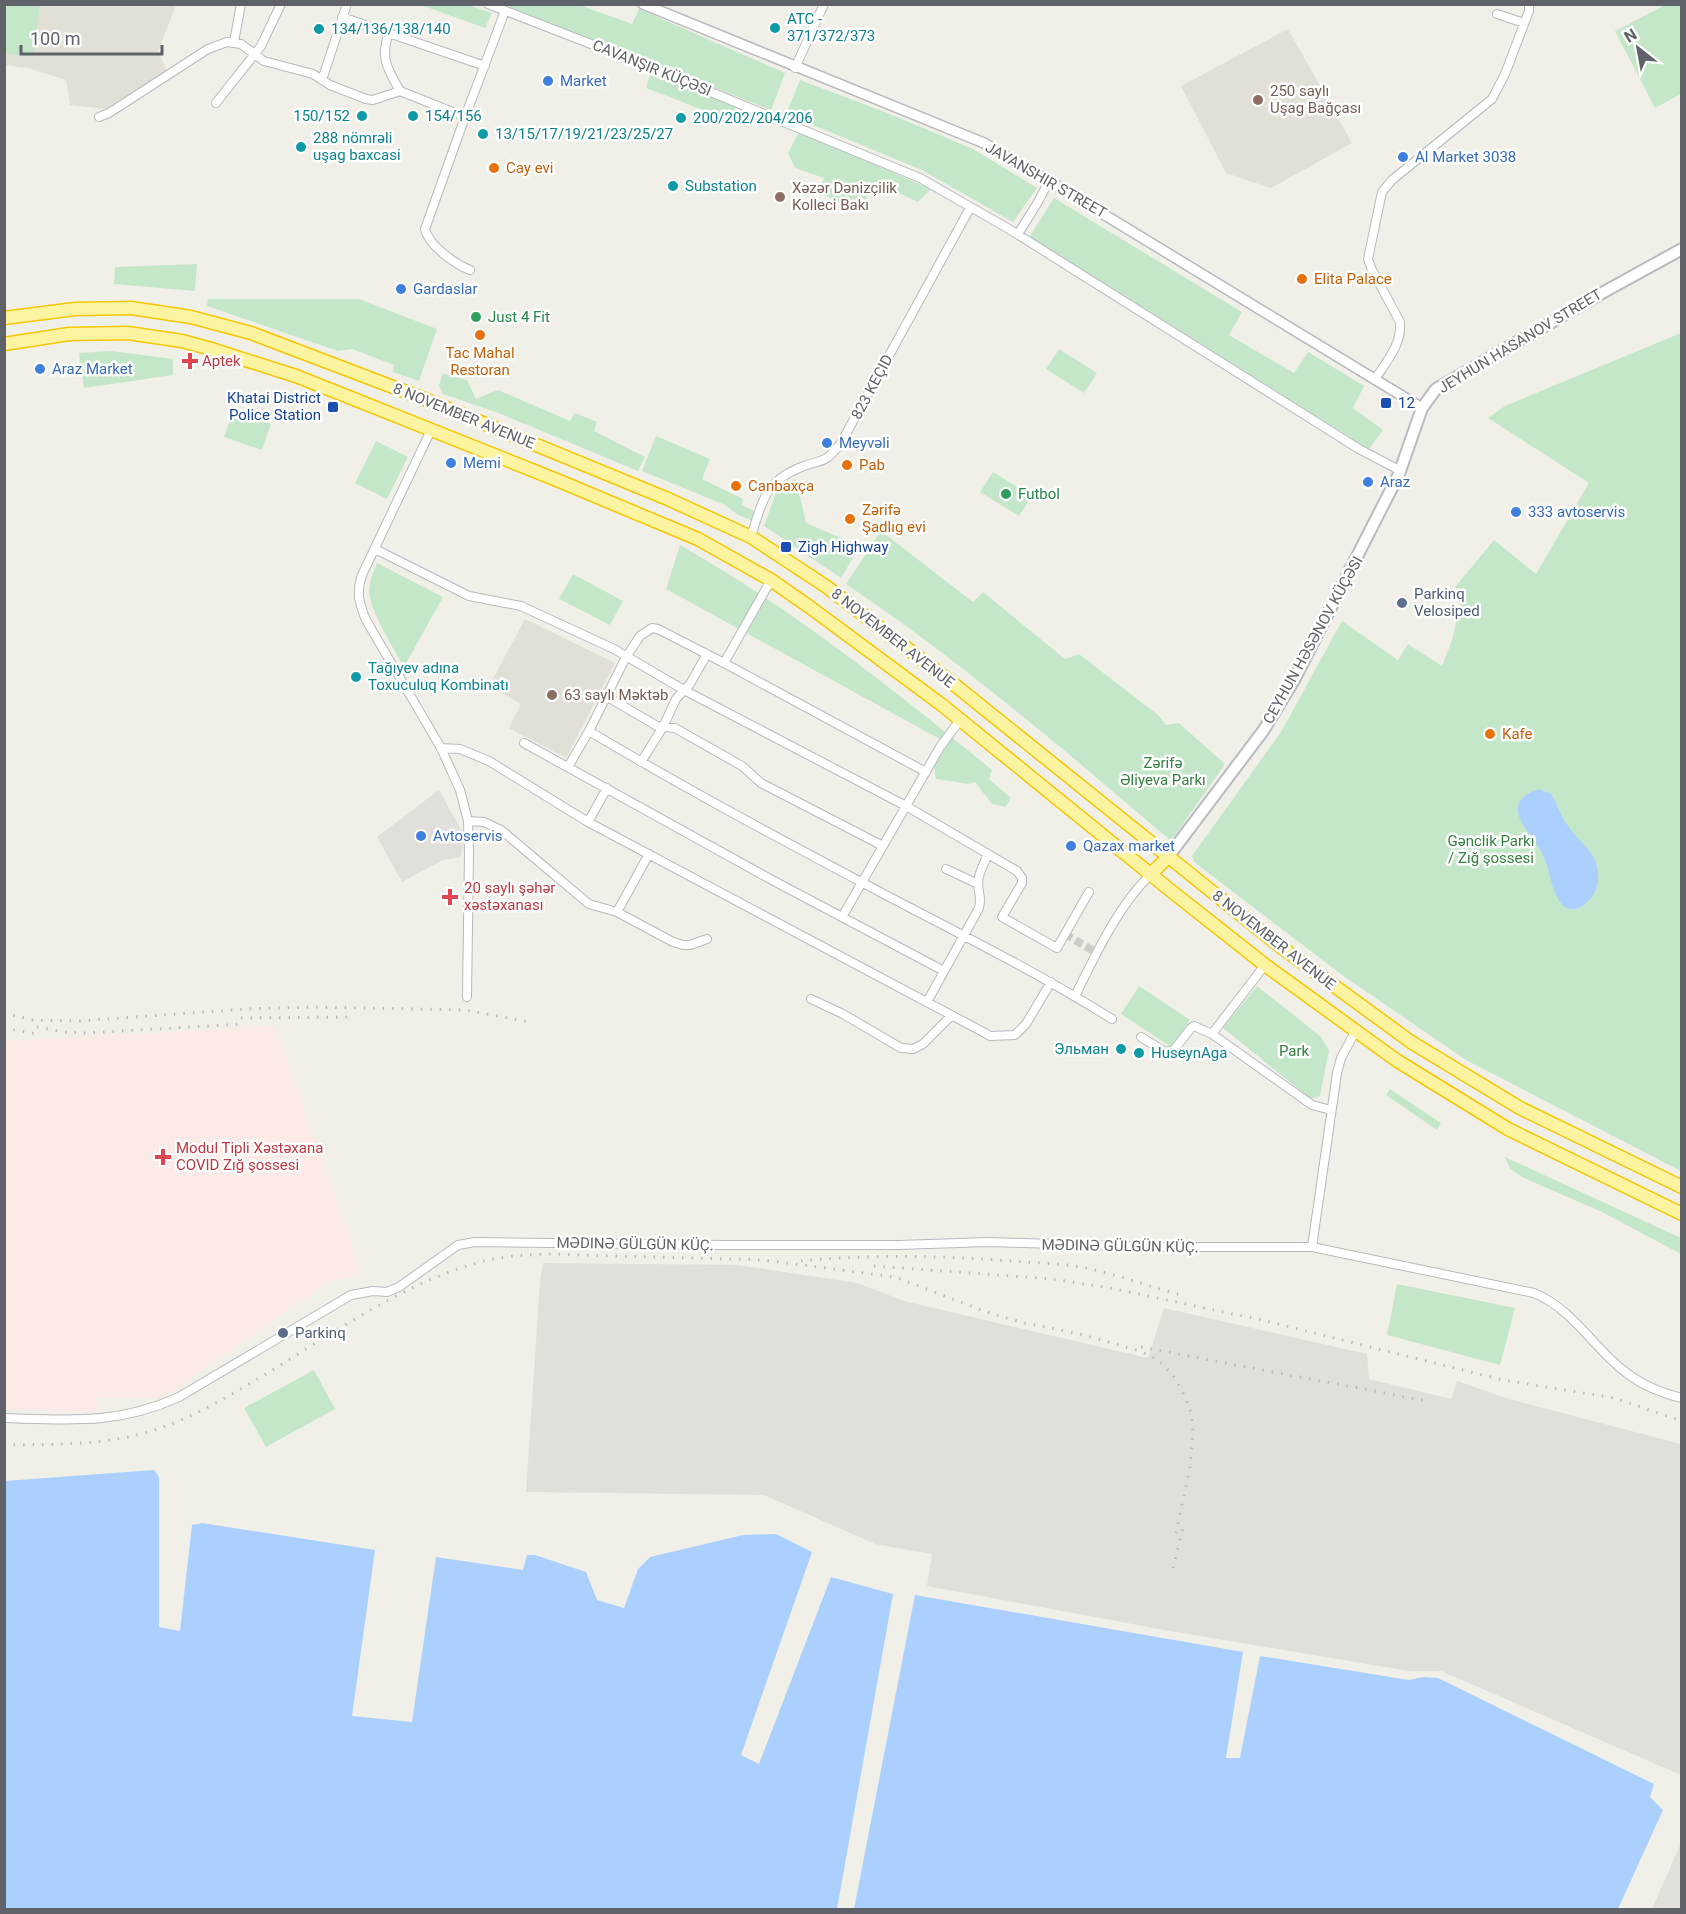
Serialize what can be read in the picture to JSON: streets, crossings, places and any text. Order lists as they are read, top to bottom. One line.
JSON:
{"streets":{"highway":["8 NOVEMBER AVENUE"],"main road":["JEYHUN HASANOV STREET","CEYHUN HƏSƏNOV KÜÇƏSI"],"street":["CAVANŞIR KÜÇƏSI","JAVANSHIR STREET","823 KEÇID","MƏDINƏ GÜLGÜN KÜÇ."]},"crossings":[["CAVANŞIR KÜÇƏSI","823 KEÇID"],["JAVANSHIR STREET","JEYHUN HASANOV STREET"],["JEYHUN HASANOV STREET","CEYHUN HƏSƏNOV KÜÇƏSI"],["823 KEÇID","8 NOVEMBER AVENUE"],["8 NOVEMBER AVENUE","CEYHUN HƏSƏNOV KÜÇƏSI"]],"parks":["Zərifə Əliyeva Parkı","Gənclik Parkı / Zığ şossesi","Park"],"places":{"other":["ATC - 371/372/373","134/136/138/140","Market","250 saylı Uşag Bağçası","150/152","154/156","200/202/204/206","13/15/17/19/21/23/25/27","288 nömrəli uşag baxcasi","Al Market 3038","Cay evi","Substation","Xəzər Dənizçilik Kolleci Bakı","Elita Palace","Gardaslar","Just 4 Fit","Tac Mahal Restoran","Araz Market","Meyvəli","Memi","Pab","Araz","Canbaxça","Futbol","333 avtoservis","Zərifə Şadlıg evi","Parkinq Velosiped","Tağıyev adına Toxuculuq Kombinatı","63 saylı Məktəb","Kafe","Avtoservis","Qazax market","Эльман","HuseynAga","Parkinq"],"health":["Aptek","20 saylı şəhər xəstəxanası","Modul Tipli Xəstəxana COVID Zığ şossesi"],"transit":["12","Khatai District Police Station","Zigh Highway"]},"scale_bar":"100 m","north":"top left"}
